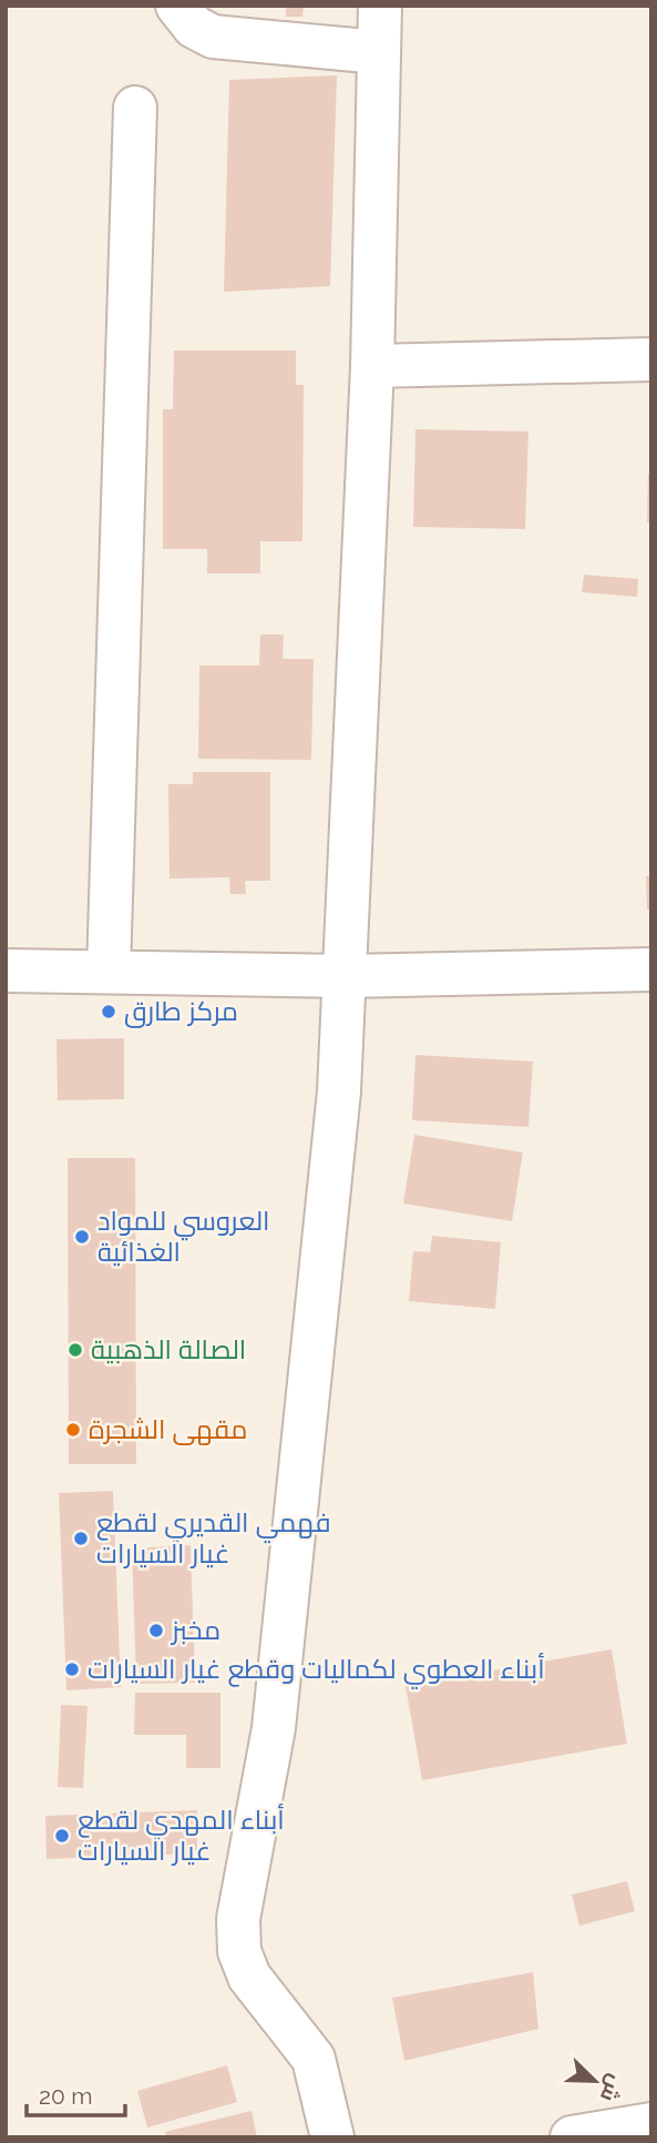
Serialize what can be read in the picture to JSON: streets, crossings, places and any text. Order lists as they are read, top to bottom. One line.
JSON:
{"places":["مركز طارق","العروسي للمواد الغذائية","الصالة الذهبية","مقهى الشجرة","فهمي القديري لقطع غيار السيارات","مخبز","أبناء العطوي لكماليات وقطع غيار السيارات","أبناء المهدي لقطع غيار السيارات"],"scale_bar":"20 m","north":"bottom right"}
